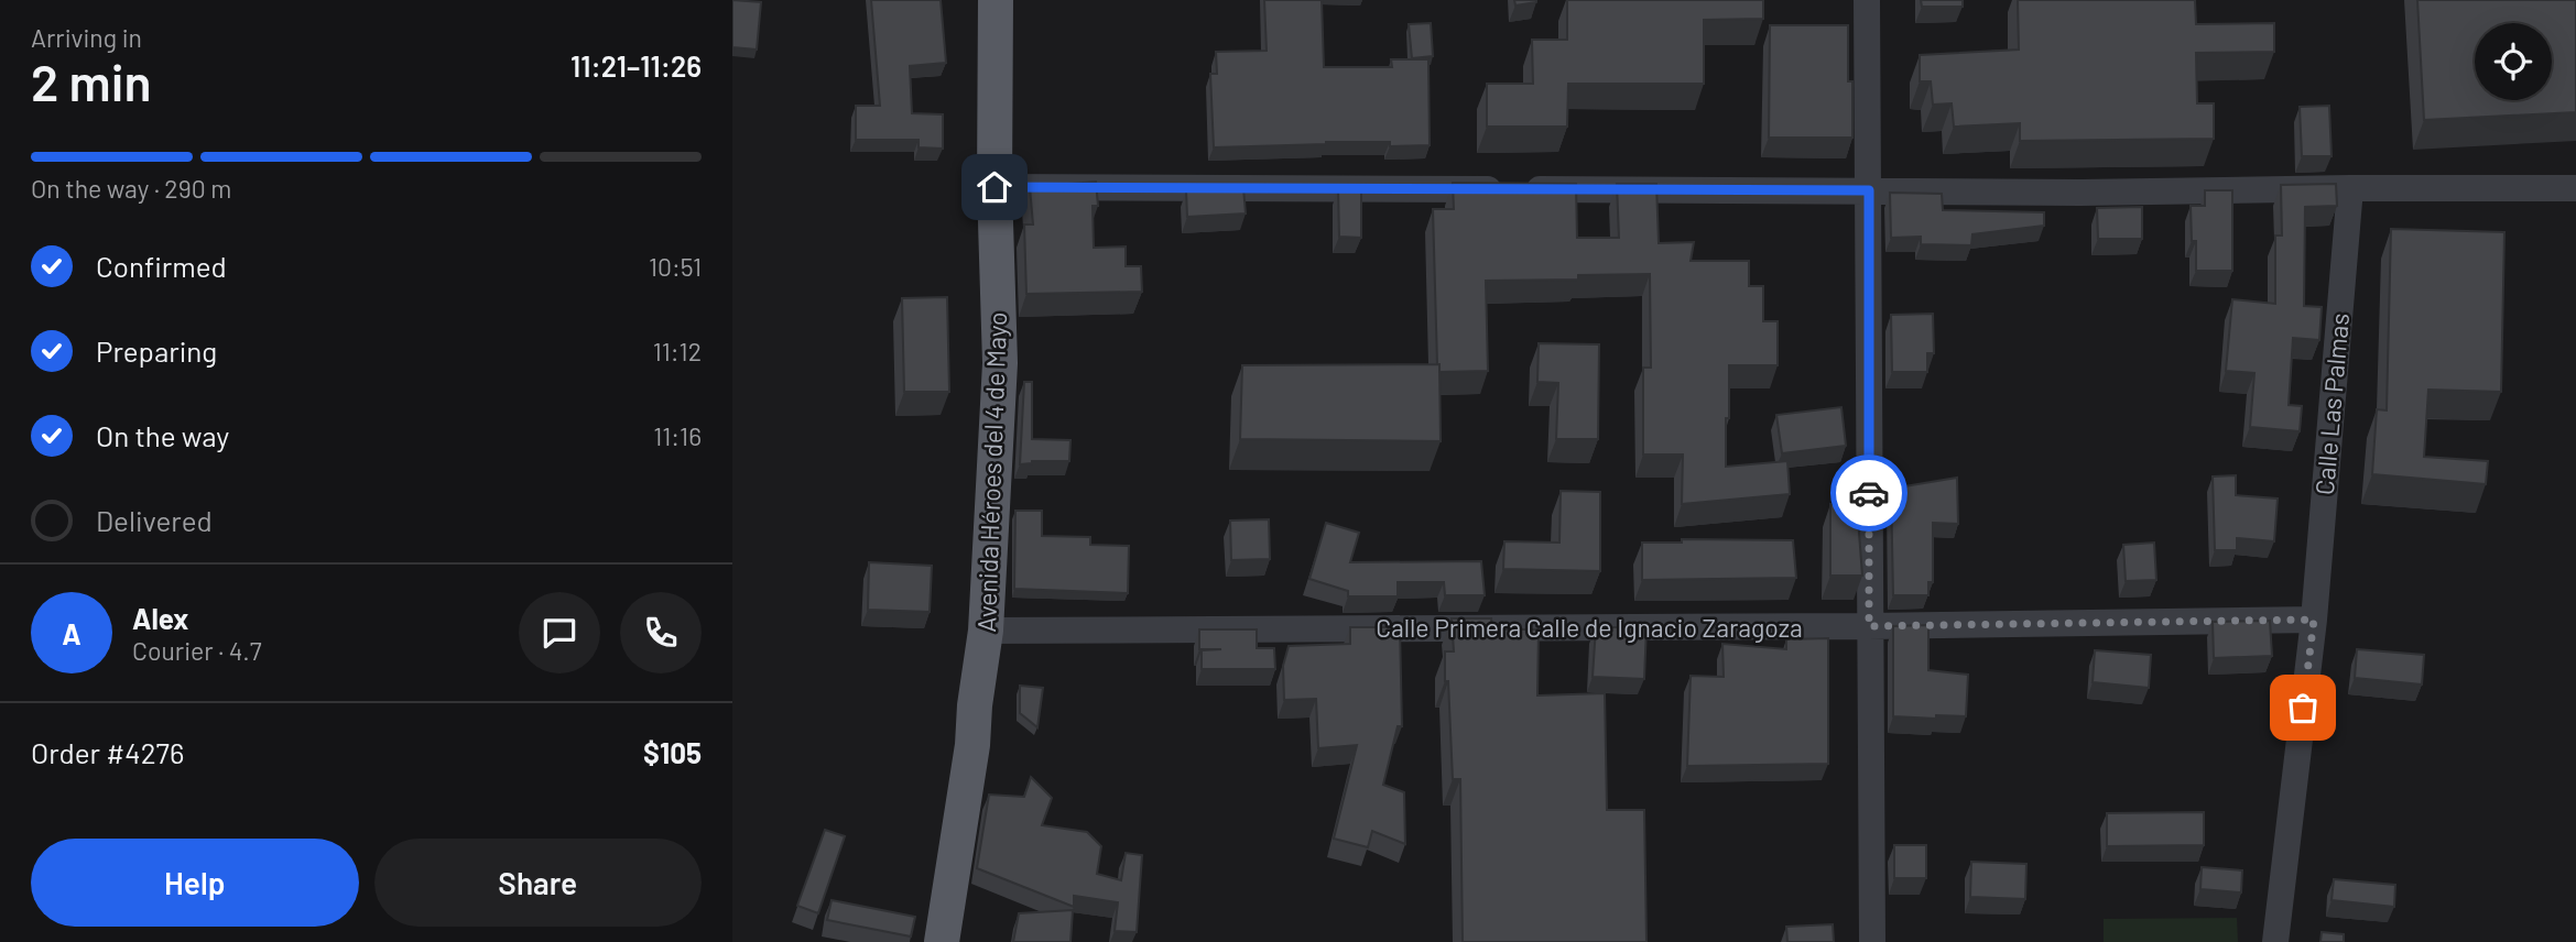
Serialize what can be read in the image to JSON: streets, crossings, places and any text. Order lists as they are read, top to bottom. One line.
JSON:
{"streets":{"main road":["Avenida Héroes del 4 de Mayo"],"street":["Calle Las Palmas","Calle Primera Calle de Ignacio Zaragoza"]},"crossings":[["Calle Las Palmas","Calle Primera Calle de Ignacio Zaragoza"],["Avenida Héroes del 4 de Mayo","Calle Primera Calle de Ignacio Zaragoza"]],"page":{"heading":["2 min","Arriving in","11:21–11:26"],"panel":["Alex","Courier · 4.7","Order #4276","$105"],"bar":"On the way · 290 m","list":[["Confirmed","10:51"],["Preparing","11:12"],["On the way","11:16"],"Delivered"],"round":"A","buttons":["Help","Share"]}}
